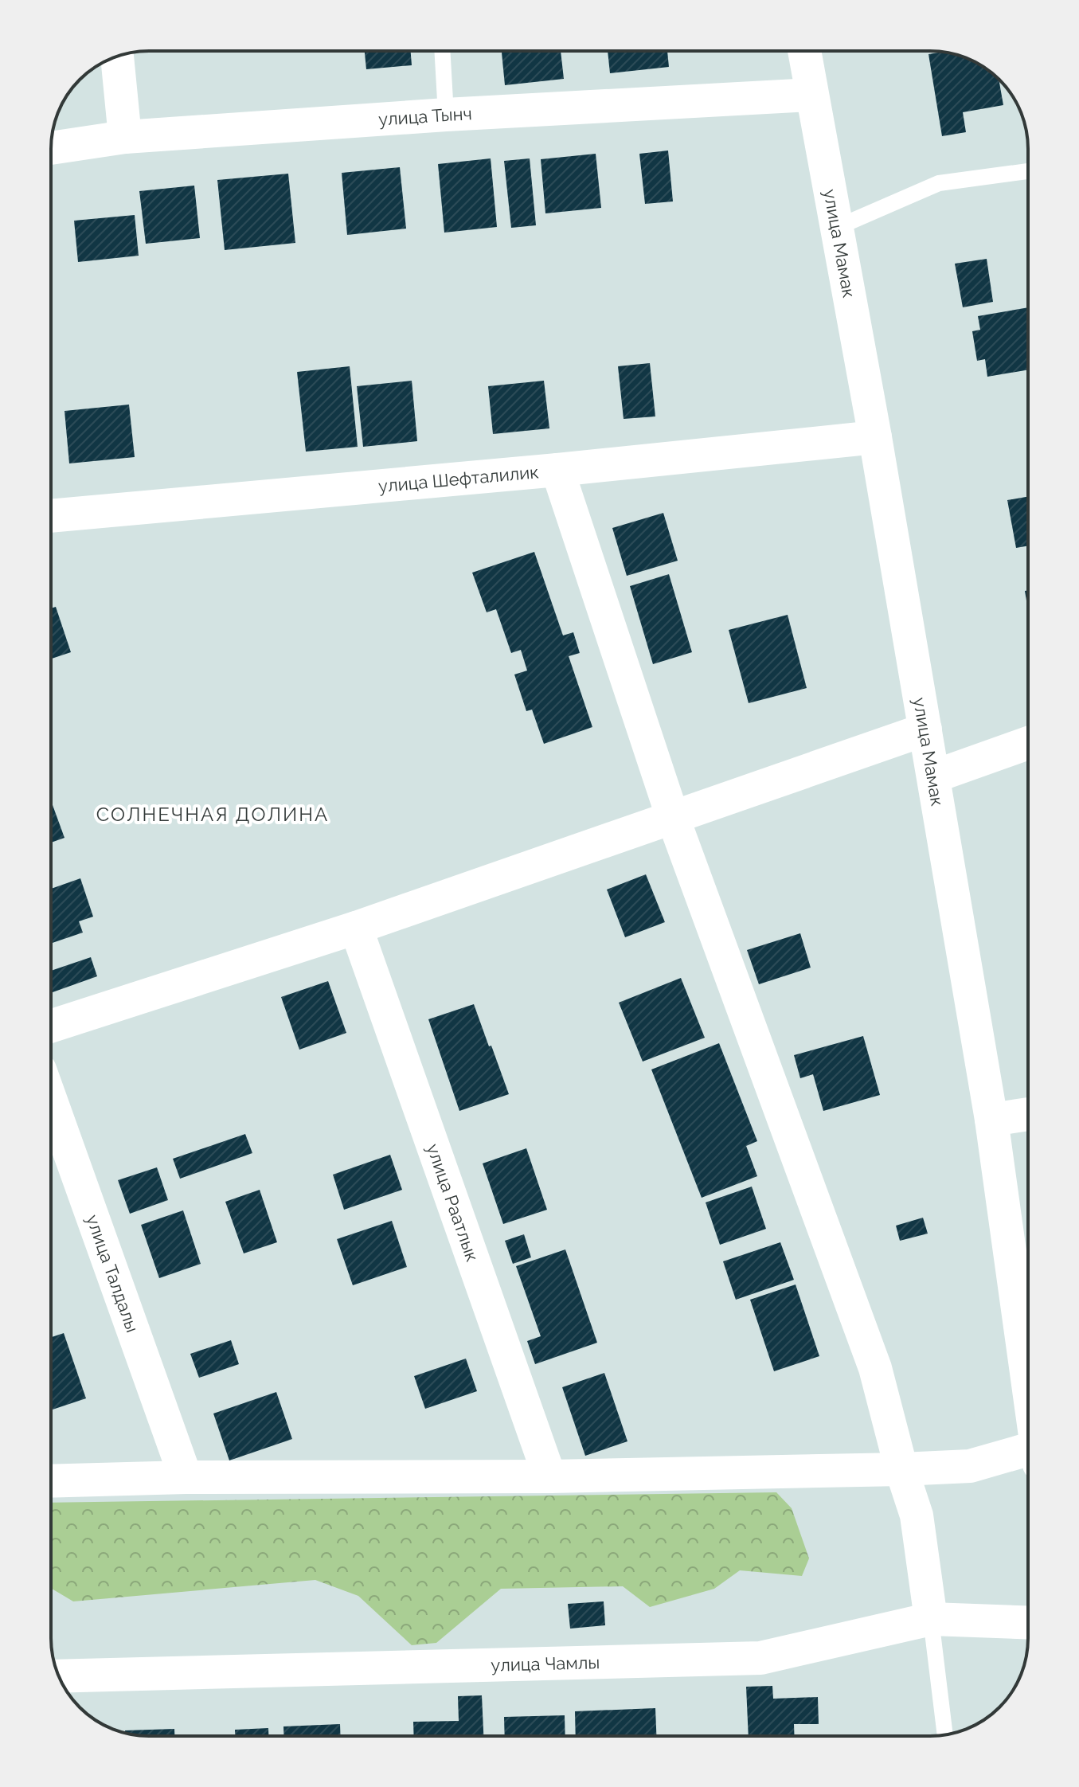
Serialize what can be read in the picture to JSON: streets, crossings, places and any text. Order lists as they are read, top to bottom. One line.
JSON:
{"streets":{"street":["улица Тынч","улица Мамак","улица Шефталилик","улица Раатлык","улица Талдалы","улица Чамлы"]},"crossings":[["улица Тынч","улица Мамак"],["улица Мамак","улица Шефталилик"]],"districts":["СОЛНЕЧНАЯ ДОЛИНА"]}
